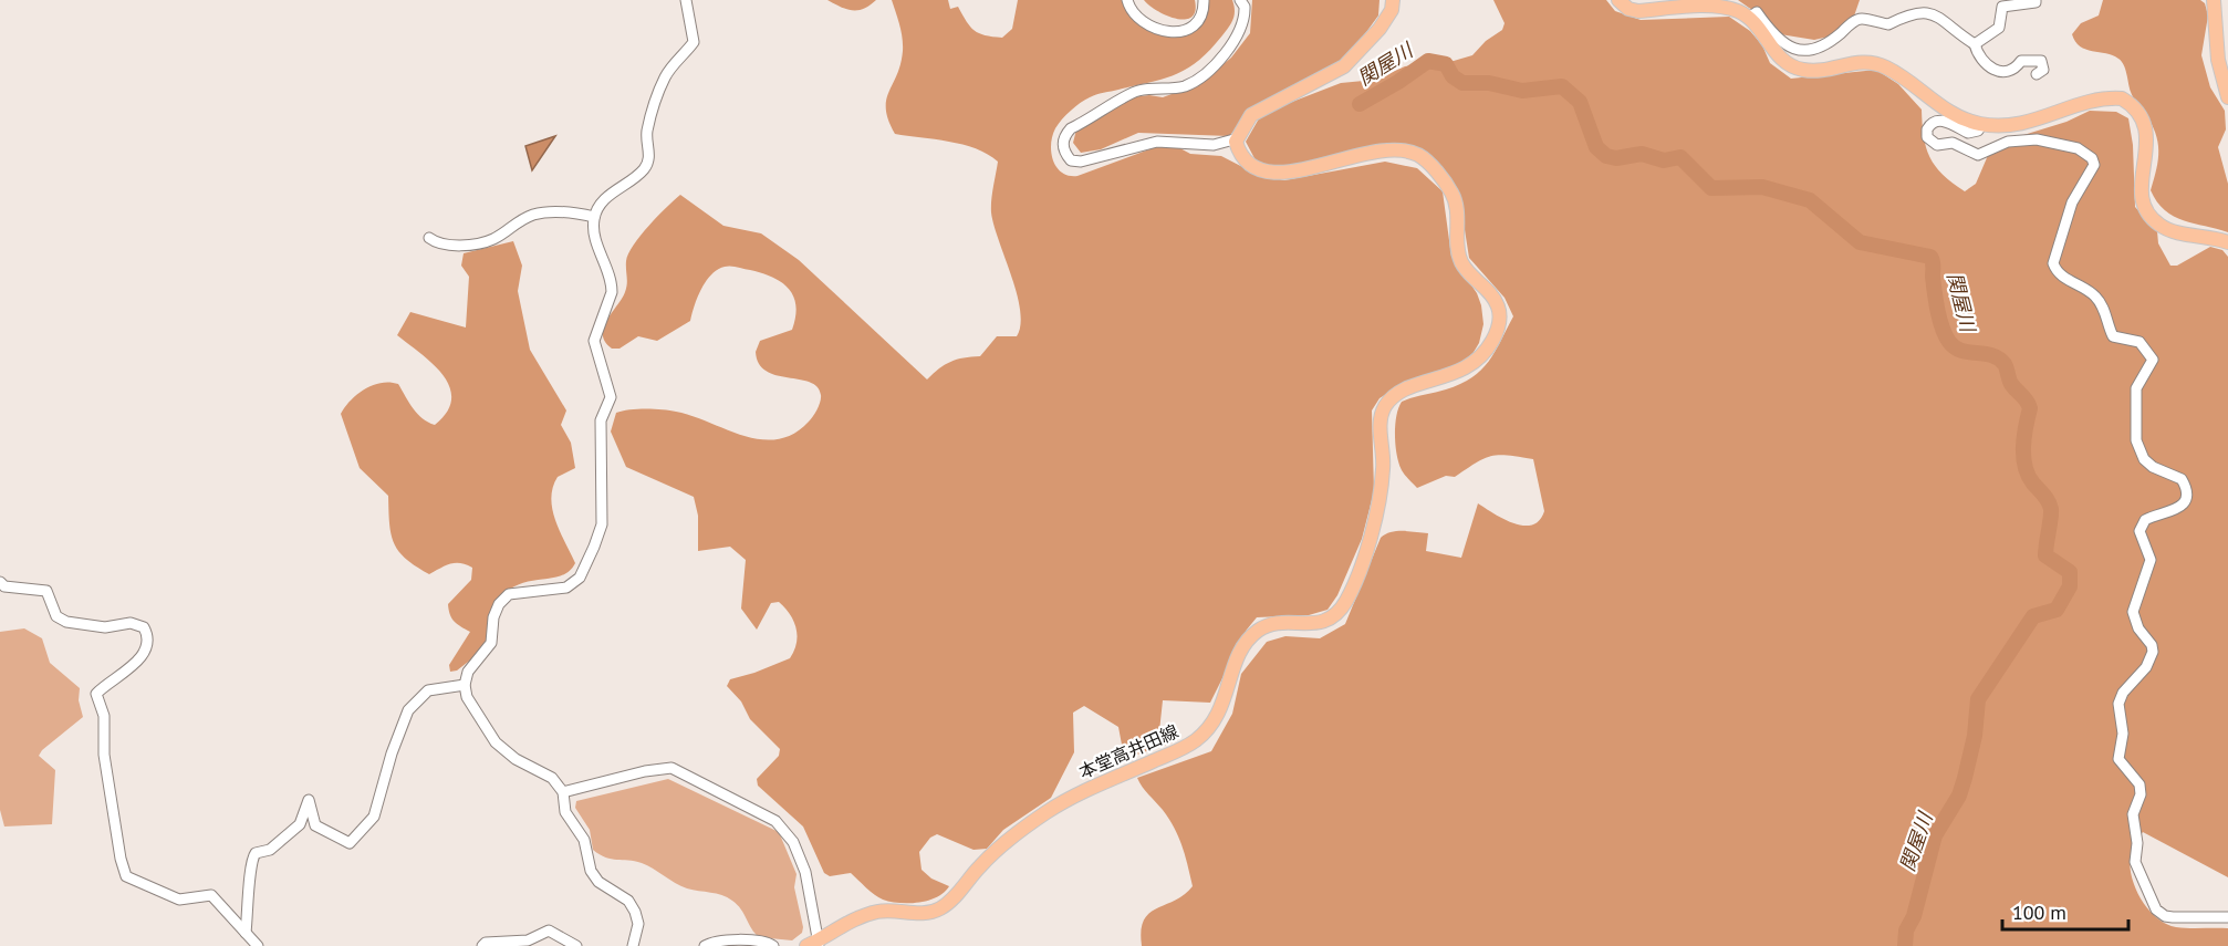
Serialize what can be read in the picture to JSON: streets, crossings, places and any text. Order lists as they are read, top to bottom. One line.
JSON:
{"streets":{"main road":["本堂高井田線"]},"water":["関屋川"],"scale_bar":"100 m"}
